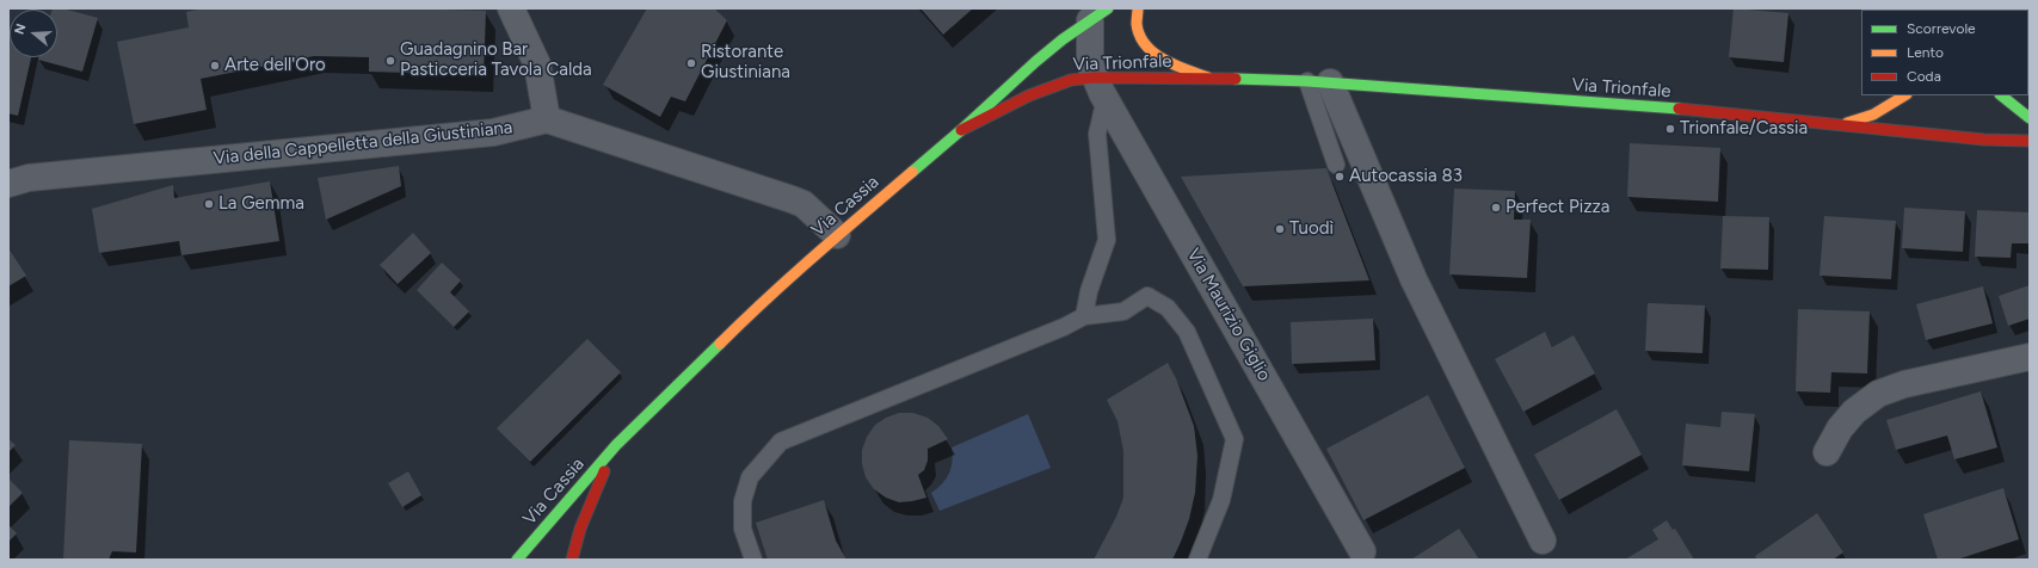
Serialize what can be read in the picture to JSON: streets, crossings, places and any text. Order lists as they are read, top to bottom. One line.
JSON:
{"streets":{"main road":["Via Trionfale","Via Cassia"],"street":["Via della Cappelletta della Giustiniana","Via Maurizio Giglio"]},"crossings":[["Via Trionfale","Via Cassia"],["Via Trionfale","Via Maurizio Giglio"],["Via Cassia","Via Maurizio Giglio"]],"places":["Guadagnino Bar Pasticceria Tavola Calda","Ristorante Giustiniana","Arte dell'Oro","Trionfale/Cassia","Autocassia 83","La Gemma","Perfect Pizza","Tuodì"],"legend":["Scorrevole","Lento","Coda"],"north":"left"}
